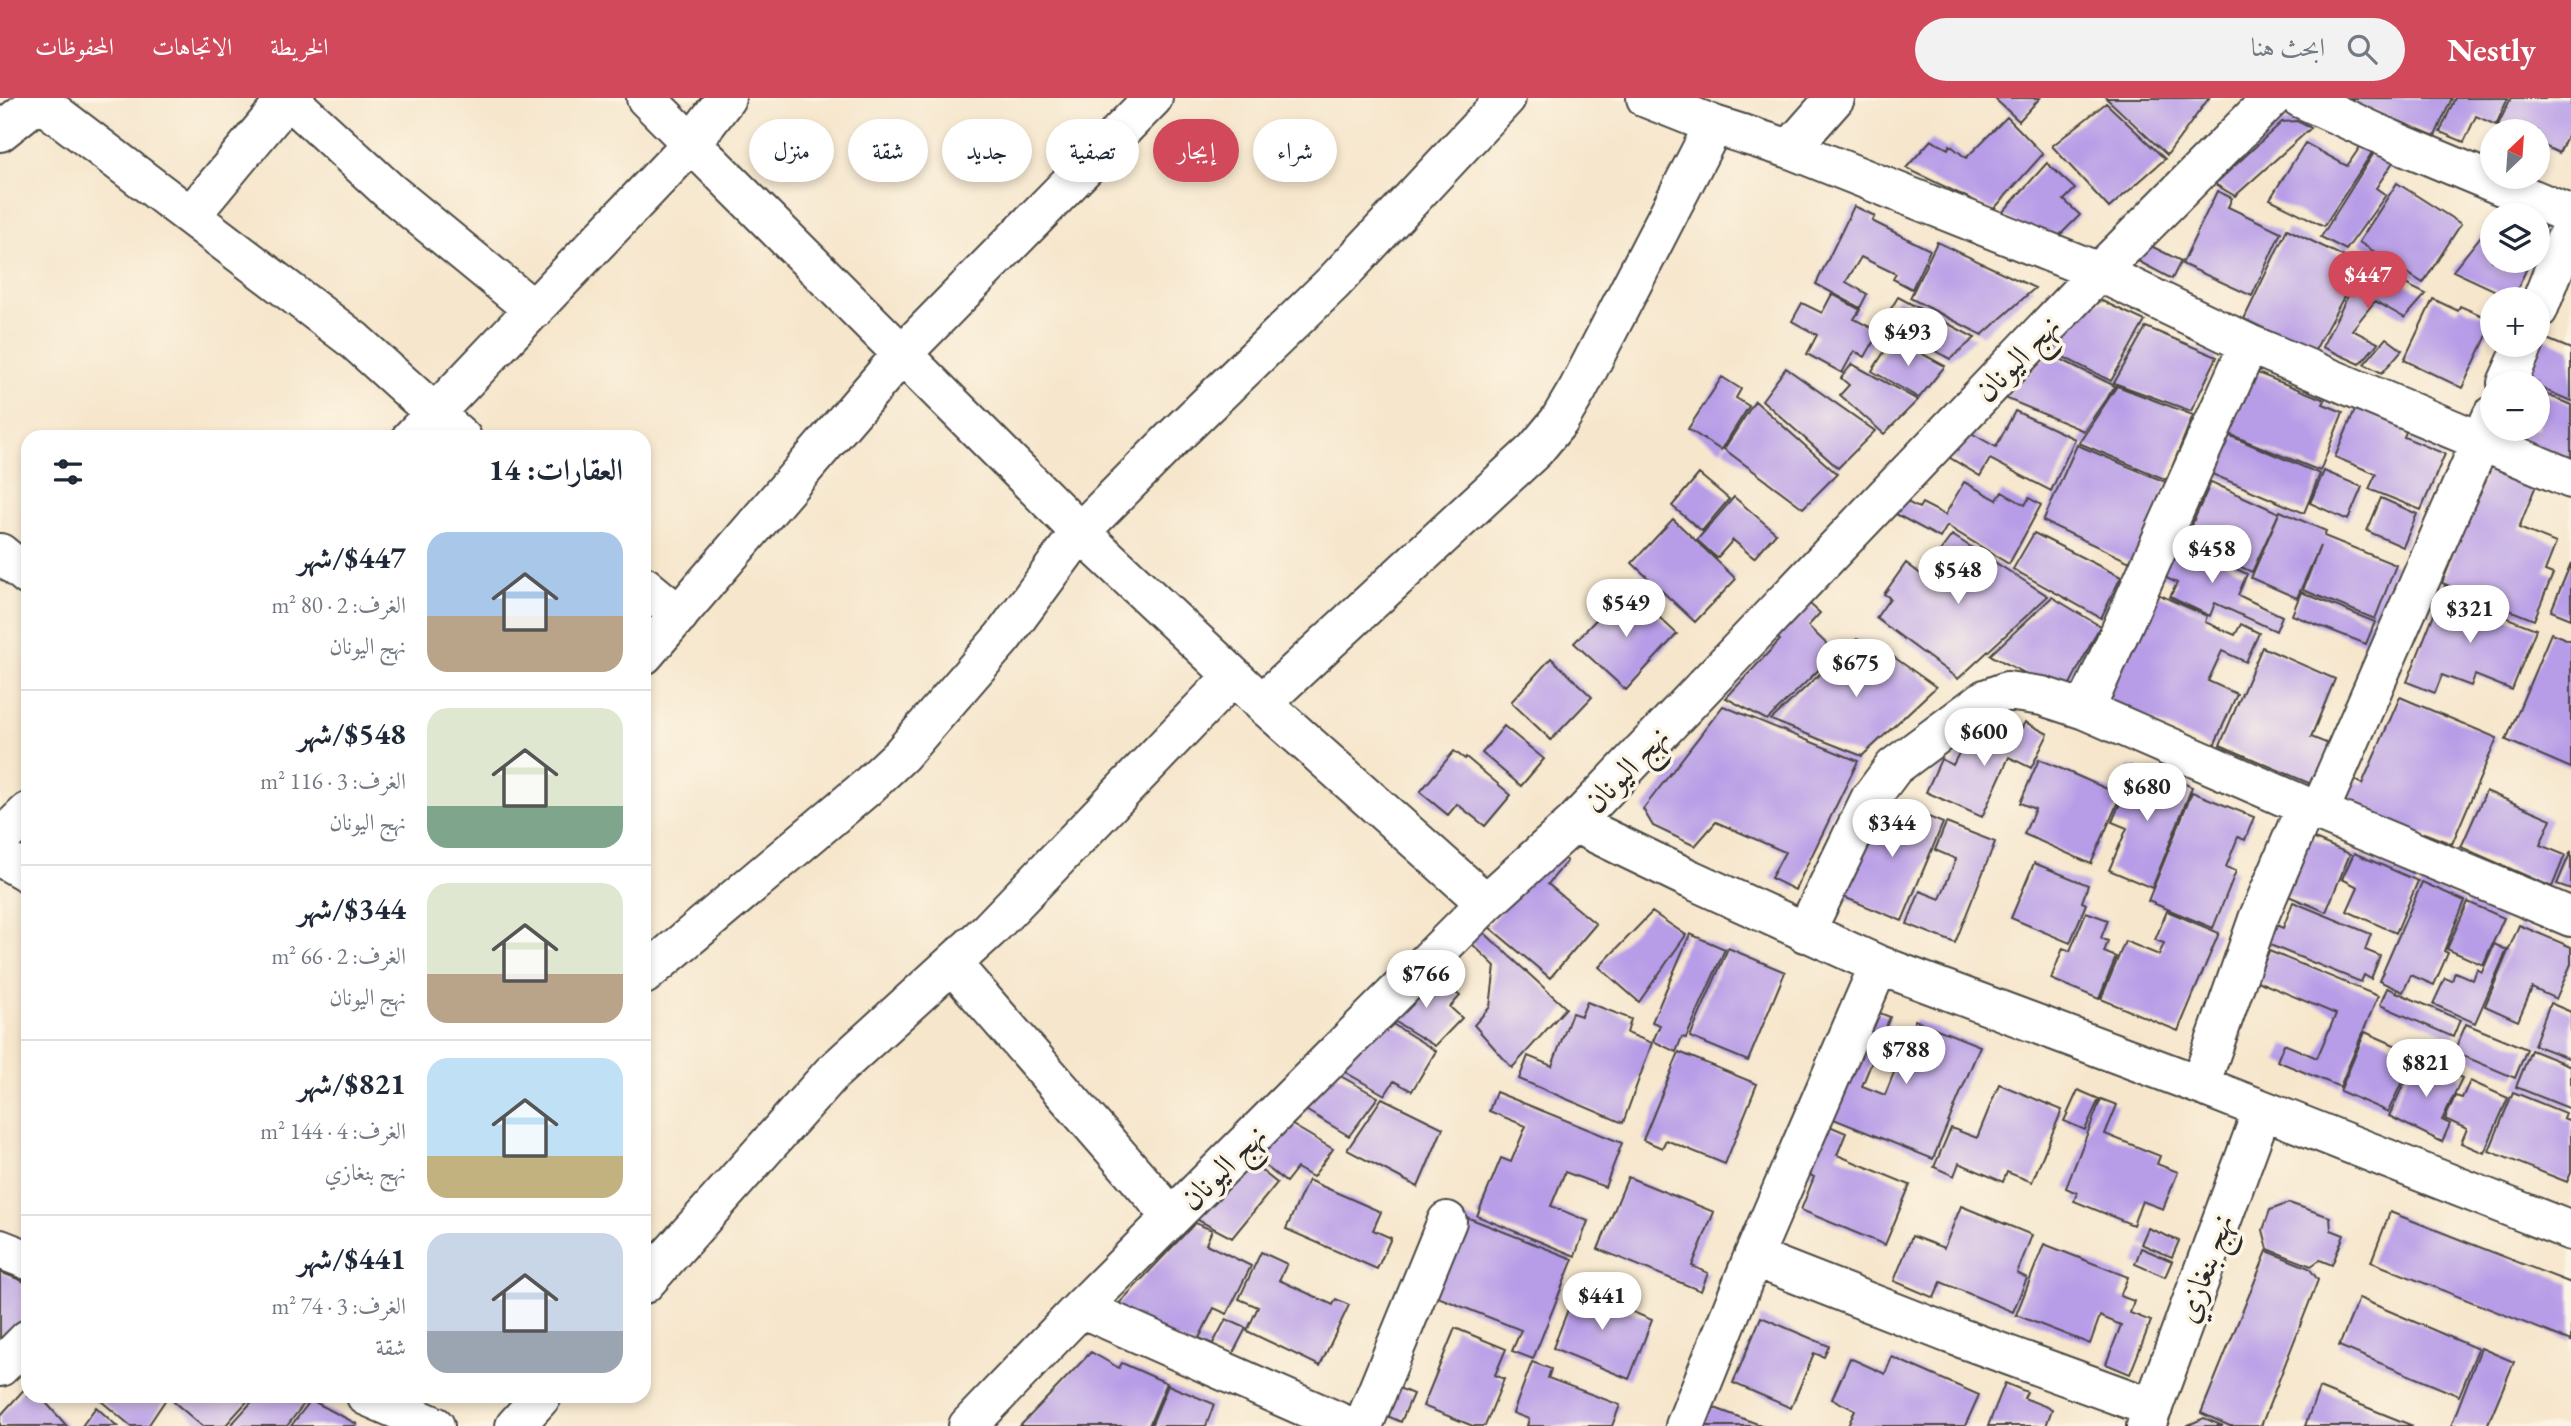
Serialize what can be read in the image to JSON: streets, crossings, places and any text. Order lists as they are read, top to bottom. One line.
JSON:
{"streets":{"street":["نهج اليونان","نهج بنغازي"]},"north":"top right","page":{"header":"Nestly","search":"ابحث هنا","nav":["الخريطة","الاتجاهات","المحفوظات"],"map_buttons":["+","−"],"chip":["شراء","إيجار","تصفية","جديد","شقة","منزل"],"price":["$447","$493","$458","$548","$549","$321","$675","$600","$680","$344","$766","$788","$821","$441"],"heading":"العقارات: 14","list":[{"name":"$447/شهر","note":"الغرف: 2 · 80 m² · نهج اليونان"},{"name":"$548/شهر","note":"الغرف: 3 · 116 m² · نهج اليونان"},{"name":"$344/شهر","note":"الغرف: 2 · 66 m² · نهج اليونان"},{"name":"$821/شهر","note":"الغرف: 4 · 144 m² · نهج بنغازي"},{"name":"$441/شهر","note":"الغرف: 3 · 74 m² · شقة"}]}}
